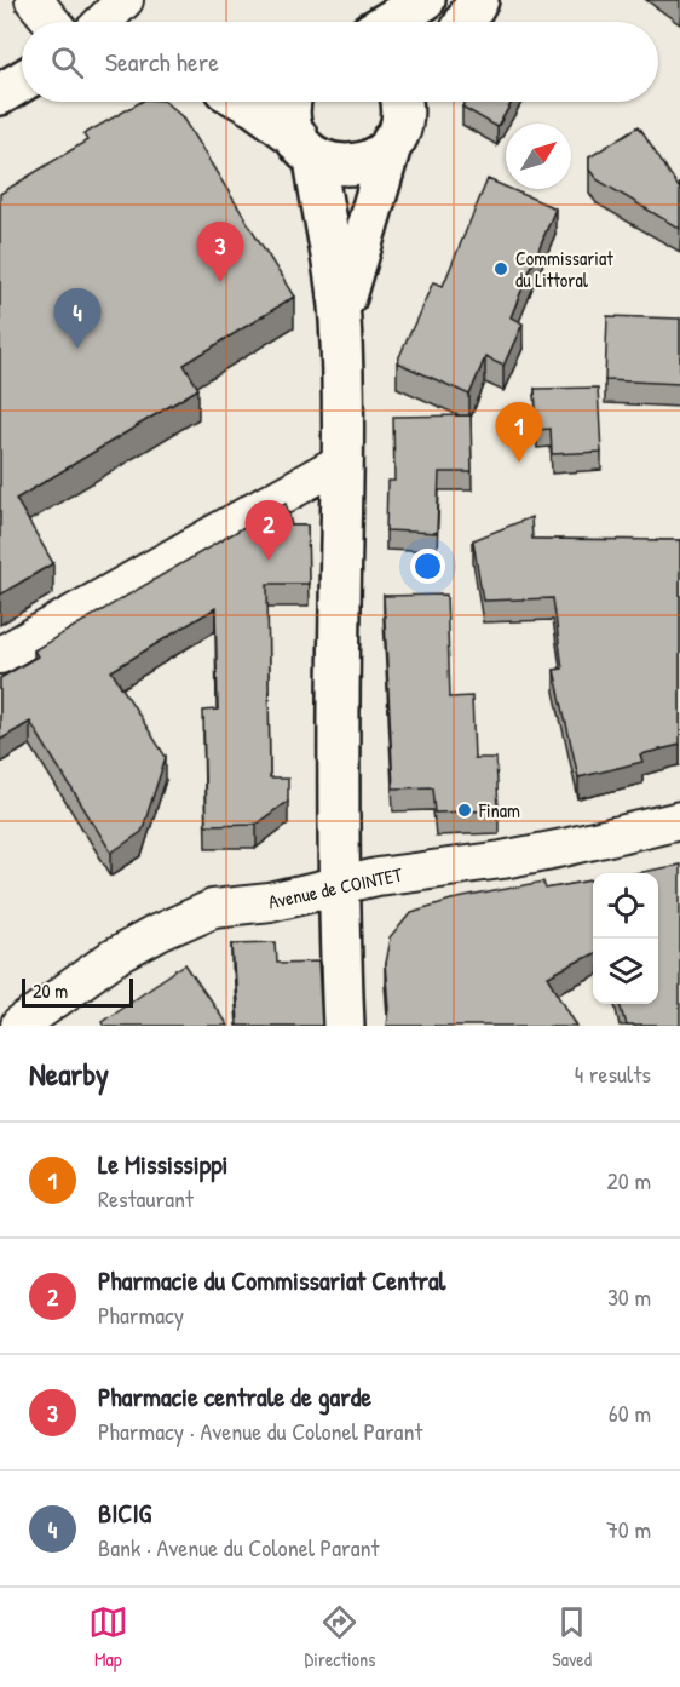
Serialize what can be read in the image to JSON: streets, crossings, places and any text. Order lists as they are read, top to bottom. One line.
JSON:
{"streets":{"street":["Avenue de COINTET"]},"places":["Commissariat du Littoral","Finam"],"scale_bar":"20 m","north":"top right","page":{"search":"Search here","pins":["3","4","1","2"],"scale":"20 m","heading":["Nearby","4 results"],"list":[{"mark":"1","name":"Le Mississippi","note":"Restaurant","value":"20 m"},{"mark":"2","name":"Pharmacie du Commissariat Central","note":"Pharmacy","value":"30 m"},{"mark":"3","name":"Pharmacie centrale de garde","note":"Pharmacy · Avenue du Colonel Parant","value":"60 m"},{"mark":"4","name":"BICIG","note":"Bank · Avenue du Colonel Parant","value":"70 m"}],"nav":["Map","Directions","Saved"]}}
